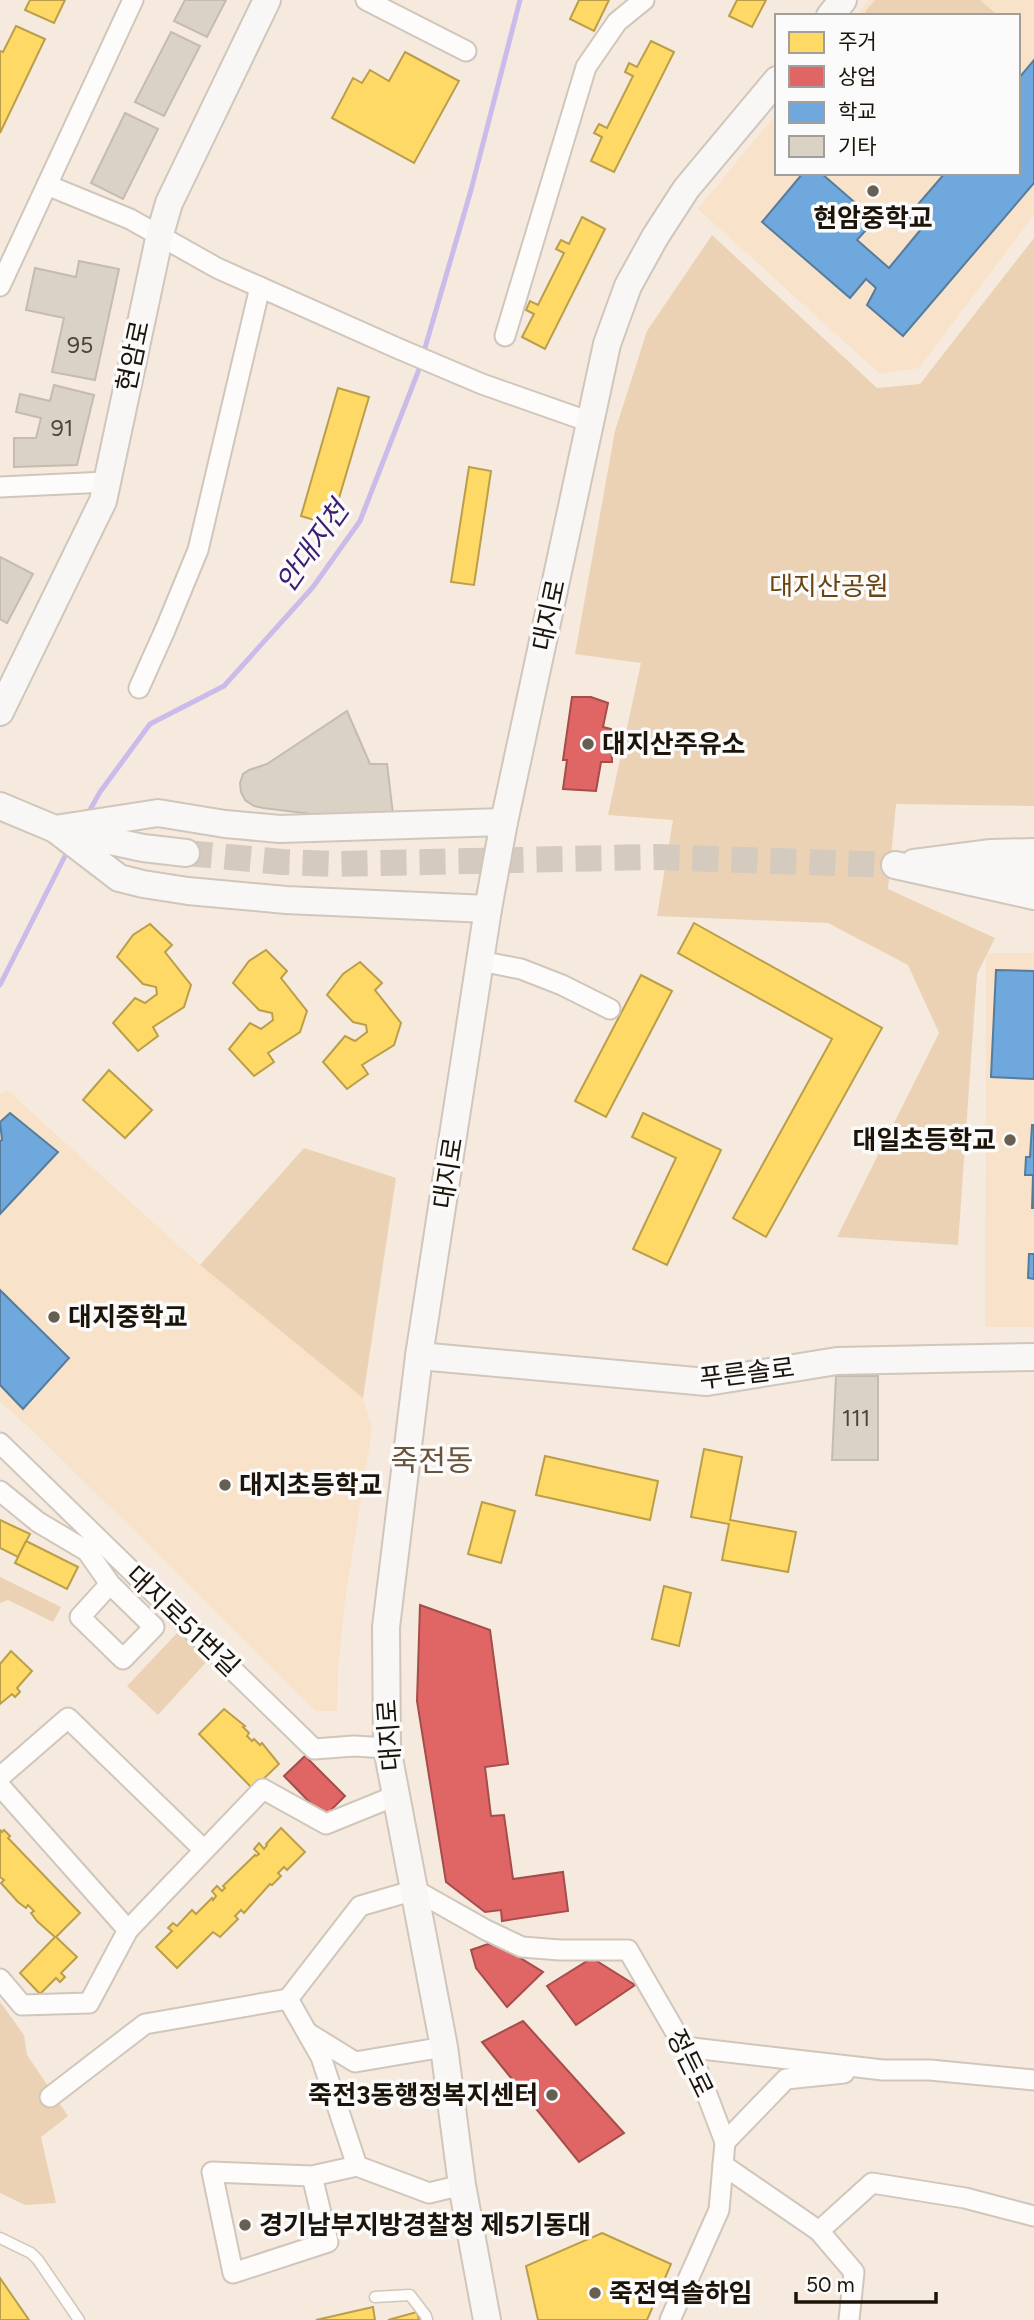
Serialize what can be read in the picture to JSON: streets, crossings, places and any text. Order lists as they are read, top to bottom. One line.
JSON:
{"streets":{"street":["현암로","대지로","푸른솔로","대지로51번길","정든로"]},"crossings":[["대지로","푸른솔로"],["대지로","대지로51번길"],["대지로","정든로"]],"districts":["죽전동"],"water":["안대지천"],"parks":["대지산공원"],"places":["현암중학교","대지산주유소","대일초등학교","대지중학교","대지초등학교","죽전3동행정복지센터","경기남부지방경찰청 제5기동대","죽전역솔하임"],"house_numbers":["95","91","111"],"legend":["주거","상업","학교","기타"],"scale_bar":"50 m"}
